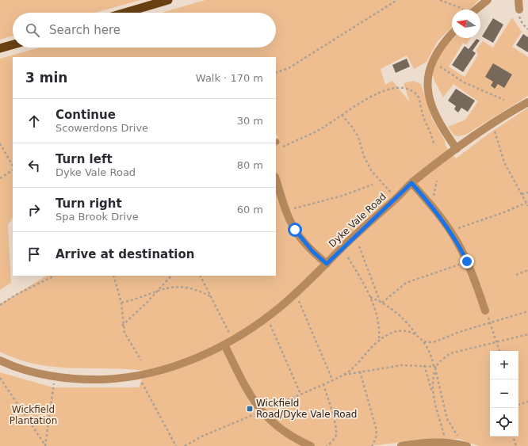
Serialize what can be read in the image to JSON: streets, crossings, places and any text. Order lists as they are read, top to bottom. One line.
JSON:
{"streets":{"street":["Dyke Vale Road"]},"parks":["Wickfield Plantation"],"places":{"transit":["Wickfield Road/Dyke Vale Road"]},"north":"left","page":{"search":"Search here","heading":["3 min","Walk · 170 m"],"list":[["Continue","Scowerdons Drive","30 m"],["Turn left","Dyke Vale Road","80 m"],["Turn right","Spa Brook Drive","60 m"],"Arrive at destination"],"map_buttons":["+","−"]}}
